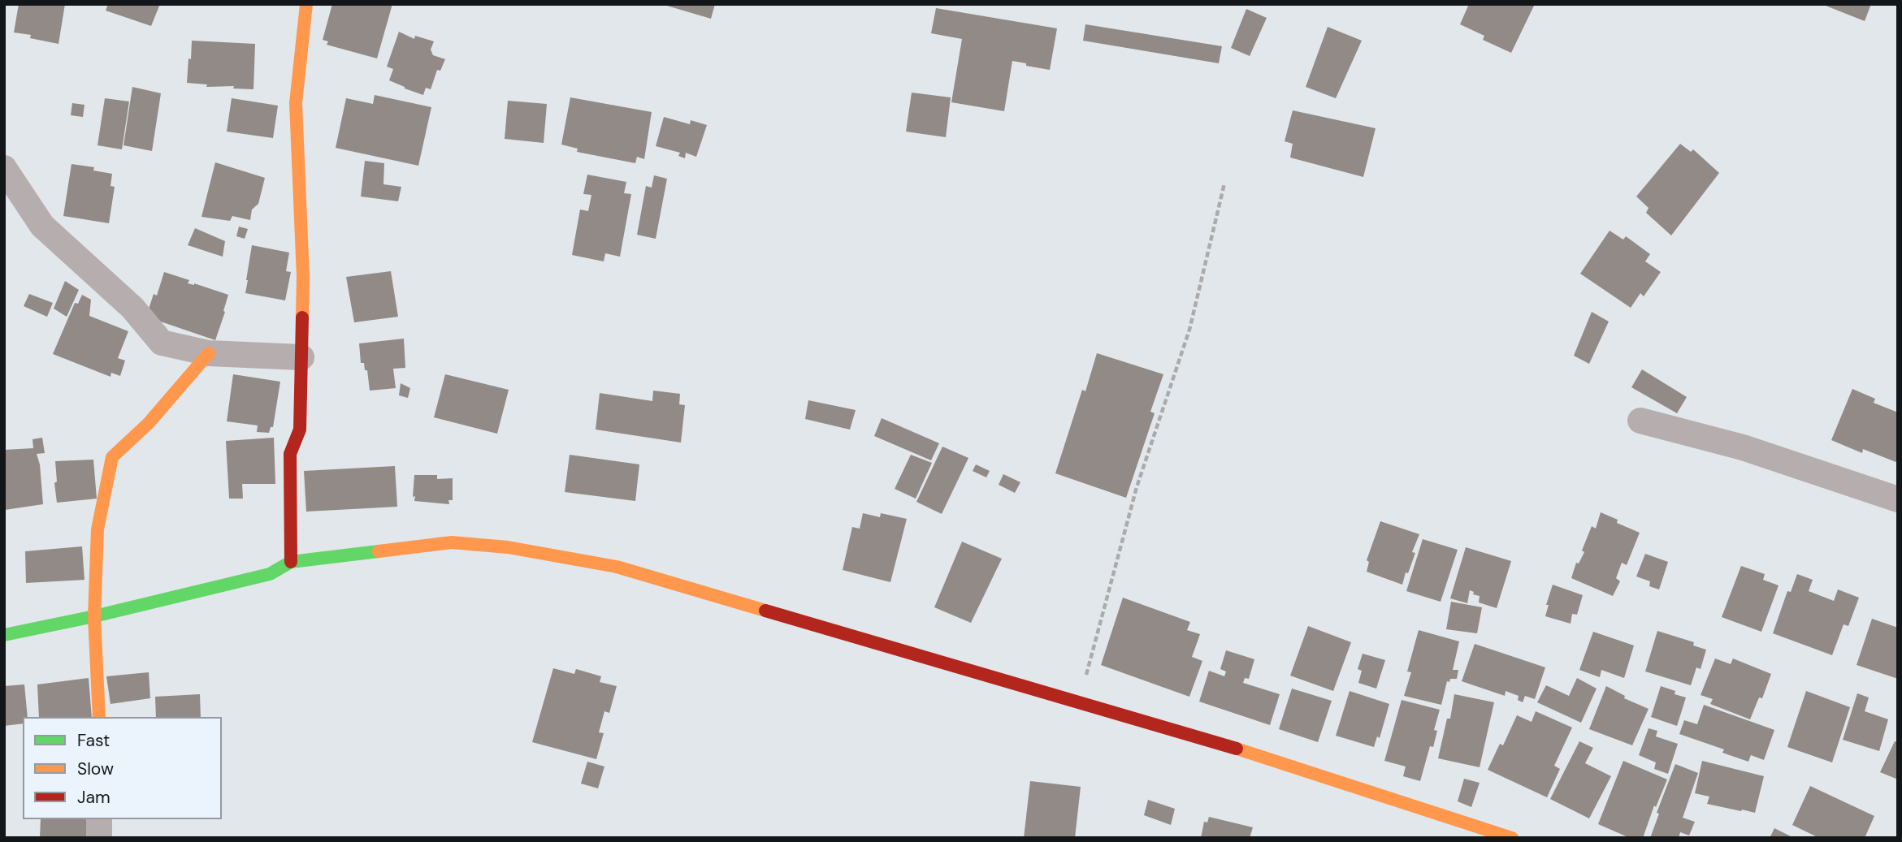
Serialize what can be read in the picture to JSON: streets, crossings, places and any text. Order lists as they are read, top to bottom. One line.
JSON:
{"legend":["Fast","Slow","Jam"]}
